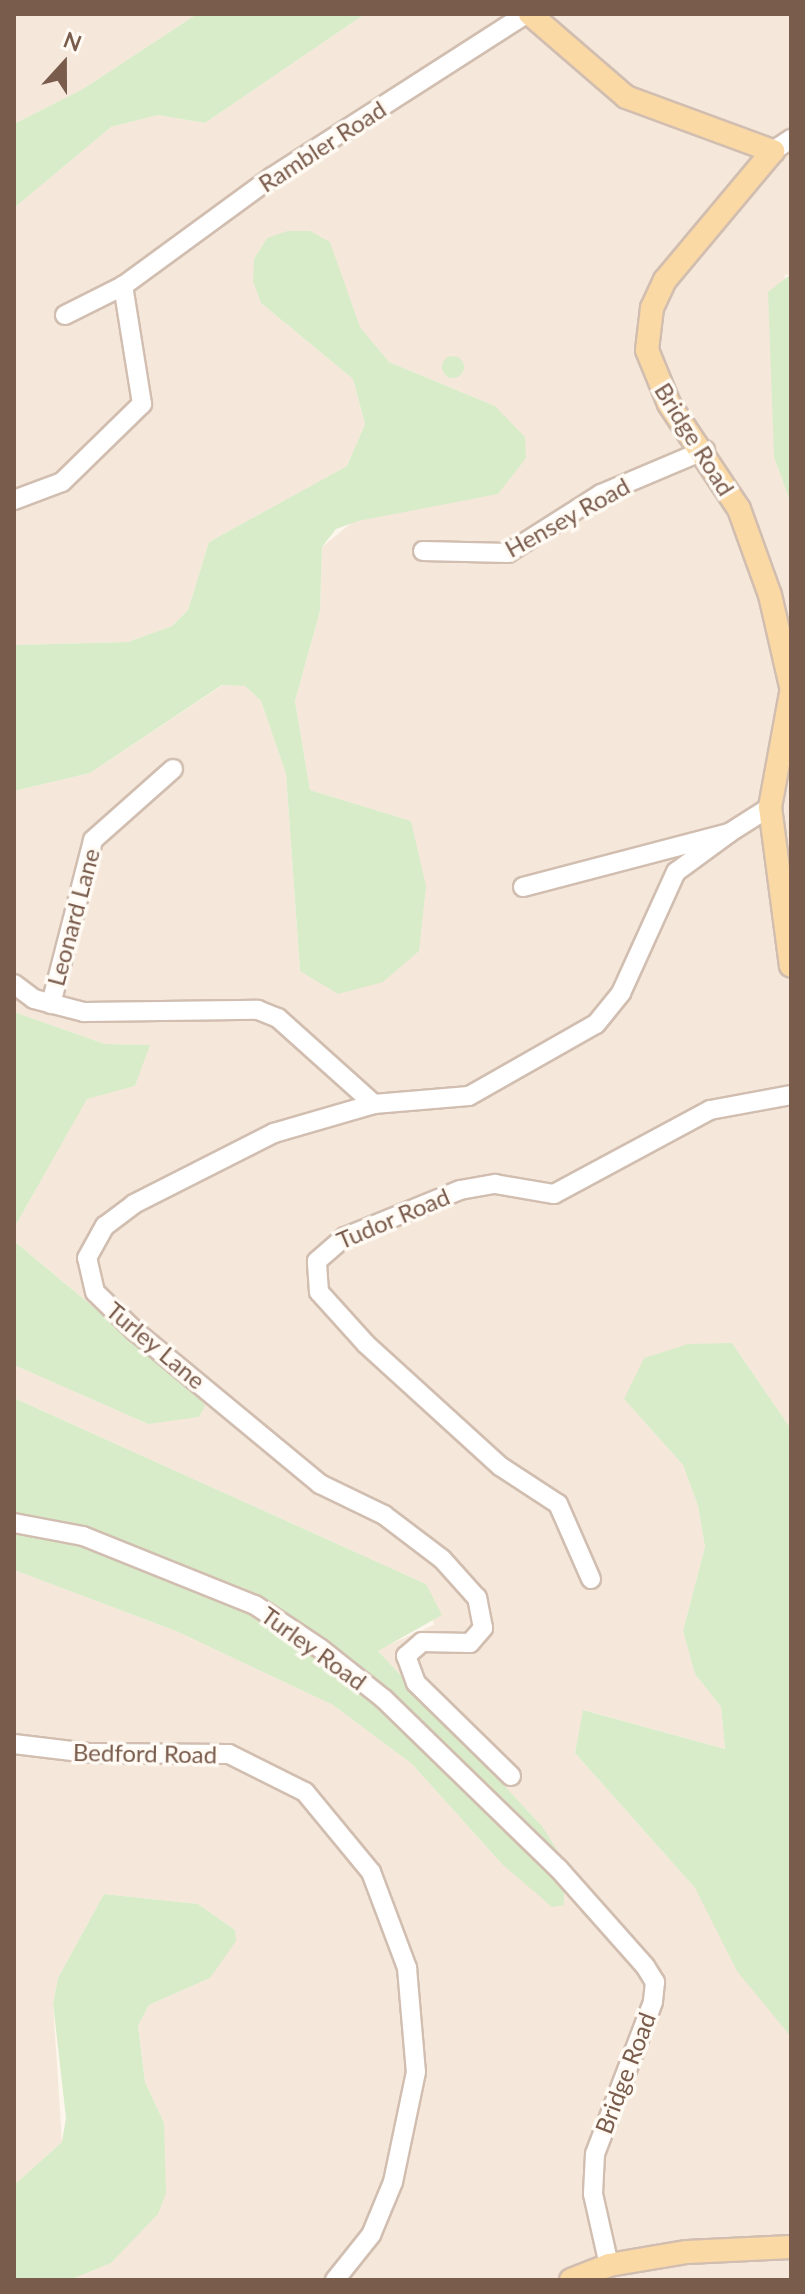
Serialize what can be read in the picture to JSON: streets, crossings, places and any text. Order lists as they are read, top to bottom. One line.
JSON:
{"streets":{"main road":["Bridge Road"],"street":["Rambler Road","Hensey Road","Leonard Lane","Tudor Road","Turley Lane","Turley Road","Bedford Road"]},"crossings":[["Bridge Road","Hensey Road"],["Bridge Road","Turley Road"]],"north":"top"}
